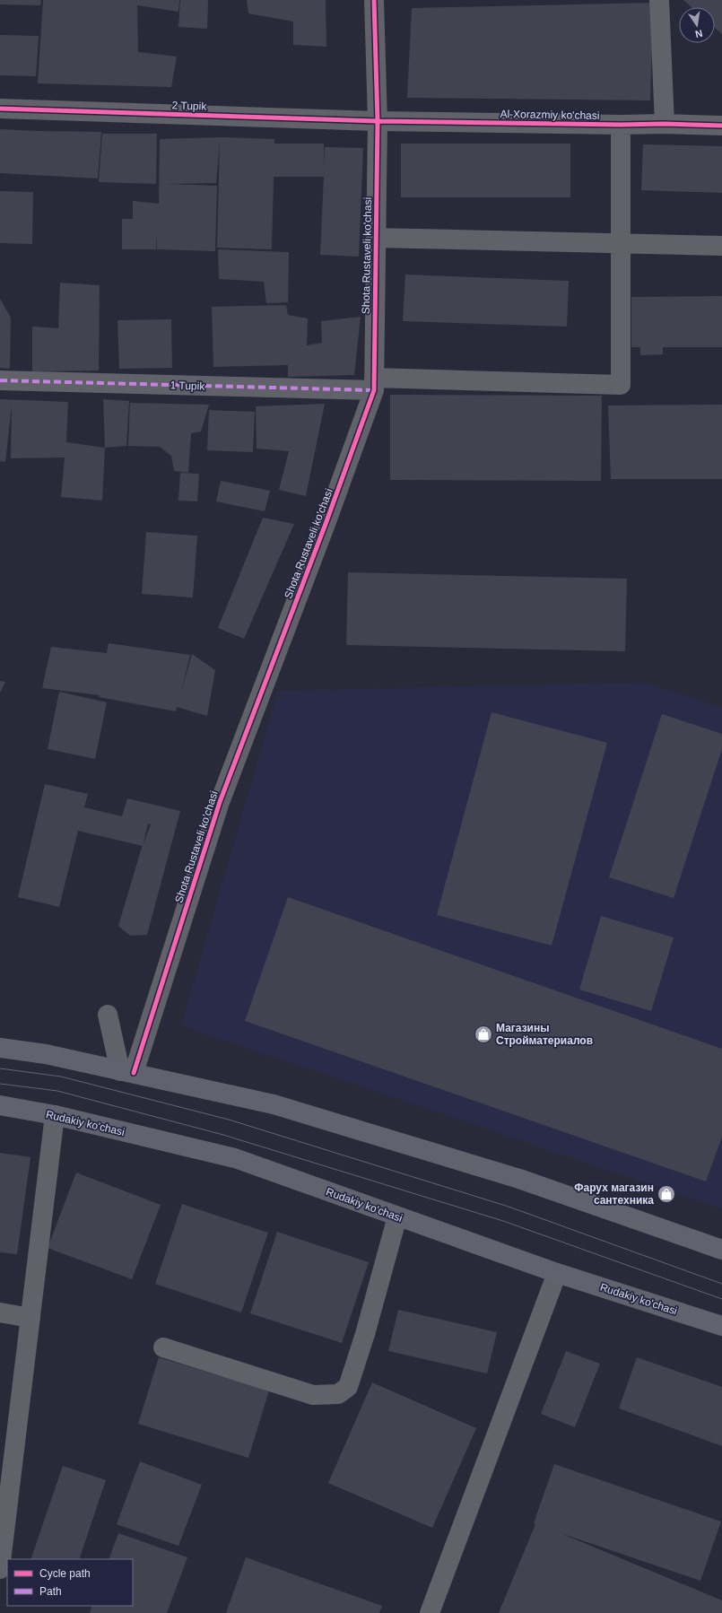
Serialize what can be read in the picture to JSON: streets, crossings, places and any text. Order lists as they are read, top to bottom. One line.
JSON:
{"streets":{"main road":["Rudakiy ko'chasi"],"street":["2 Tupik","Al-Xorazmiy ko'chasi","Shota Rustaveli ko'chasi","1 Tupik"]},"crossings":[["2 Tupik","Al-Xorazmiy ko'chasi"],["2 Tupik","Shota Rustaveli ko'chasi"],["Al-Xorazmiy ko'chasi","Shota Rustaveli ko'chasi"],["Shota Rustaveli ko'chasi","1 Tupik"]],"places":{"shop":["Магазины Стройматериалов","Фарух магазин сантехника"]},"legend":["Cycle path","Path"],"north":"bottom"}
